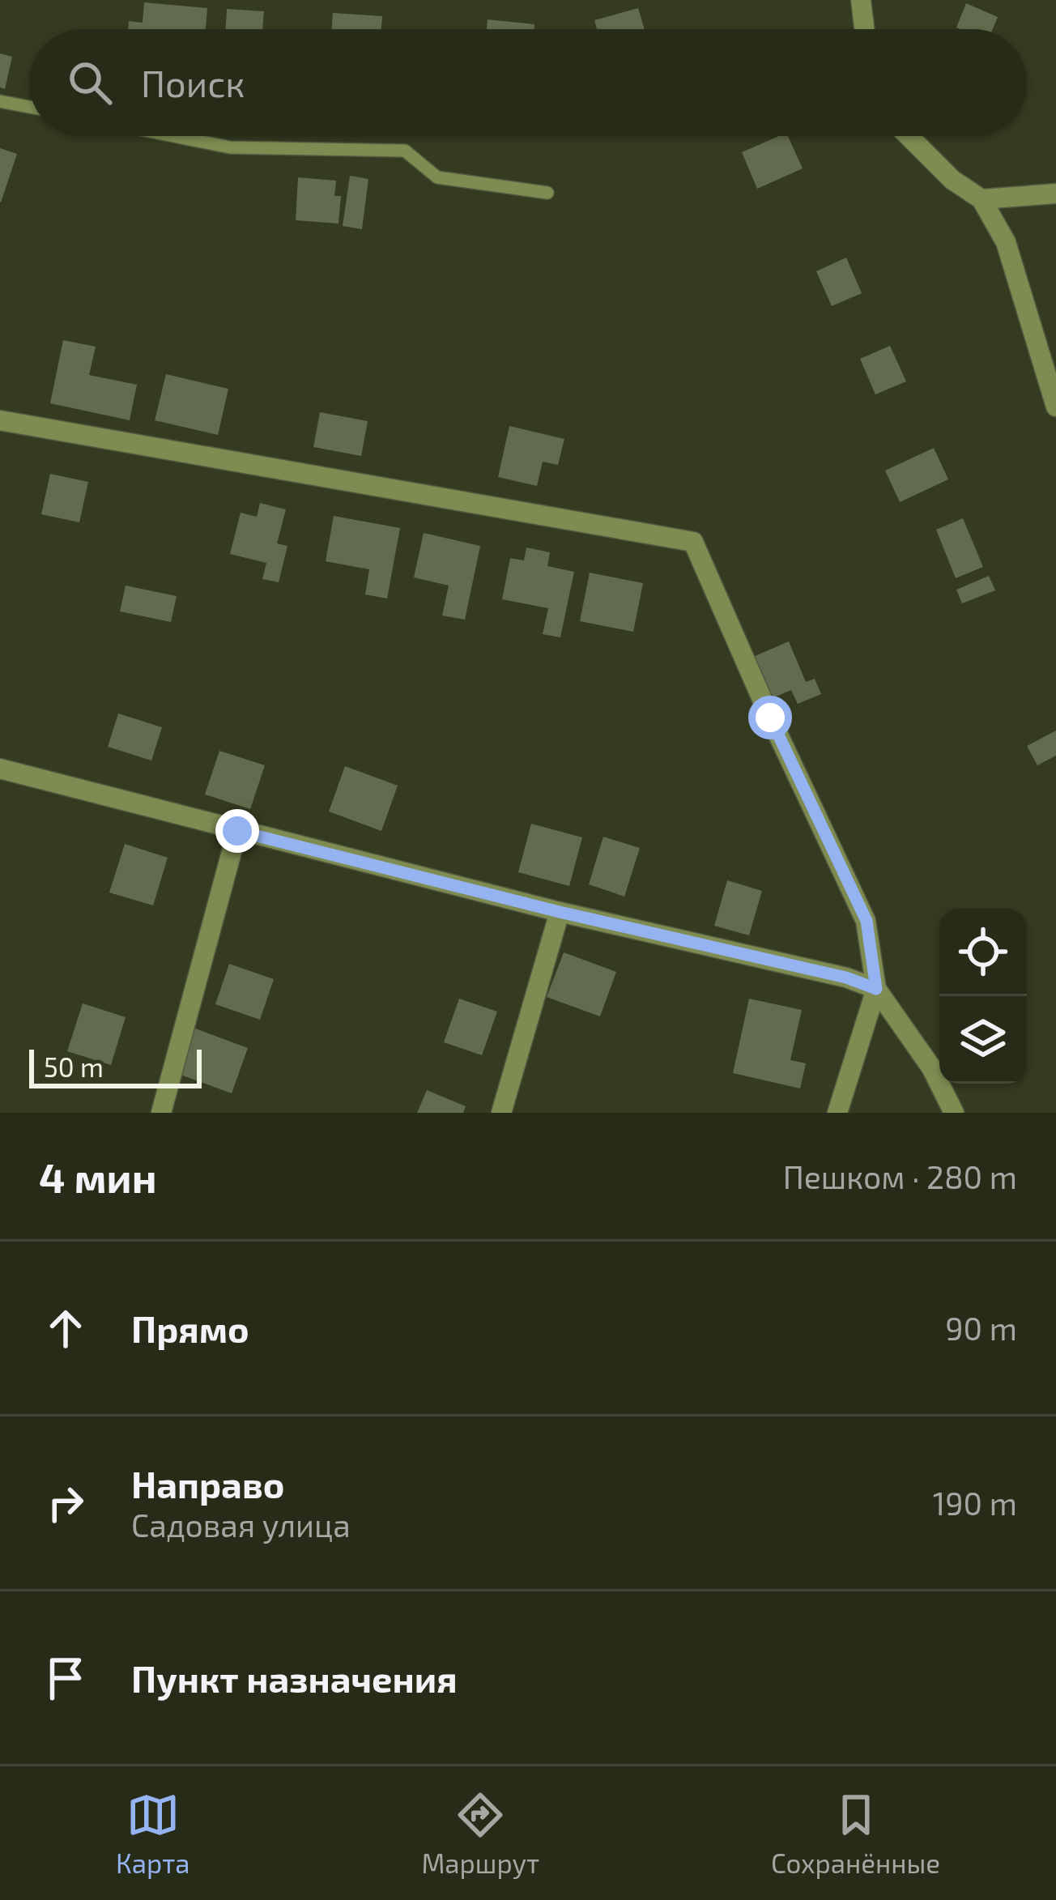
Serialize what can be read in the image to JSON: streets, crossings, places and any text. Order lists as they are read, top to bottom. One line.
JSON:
{"scale_bar":"50 m","page":{"search":"Поиск","scale":"50 m","heading":["4 мин","Пешком · 280 m"],"list":[["Прямо","90 m"],["Направо","Садовая улица","190 m"],"Пункт назначения"],"nav":["Карта","Маршрут","Сохранённые"]}}
